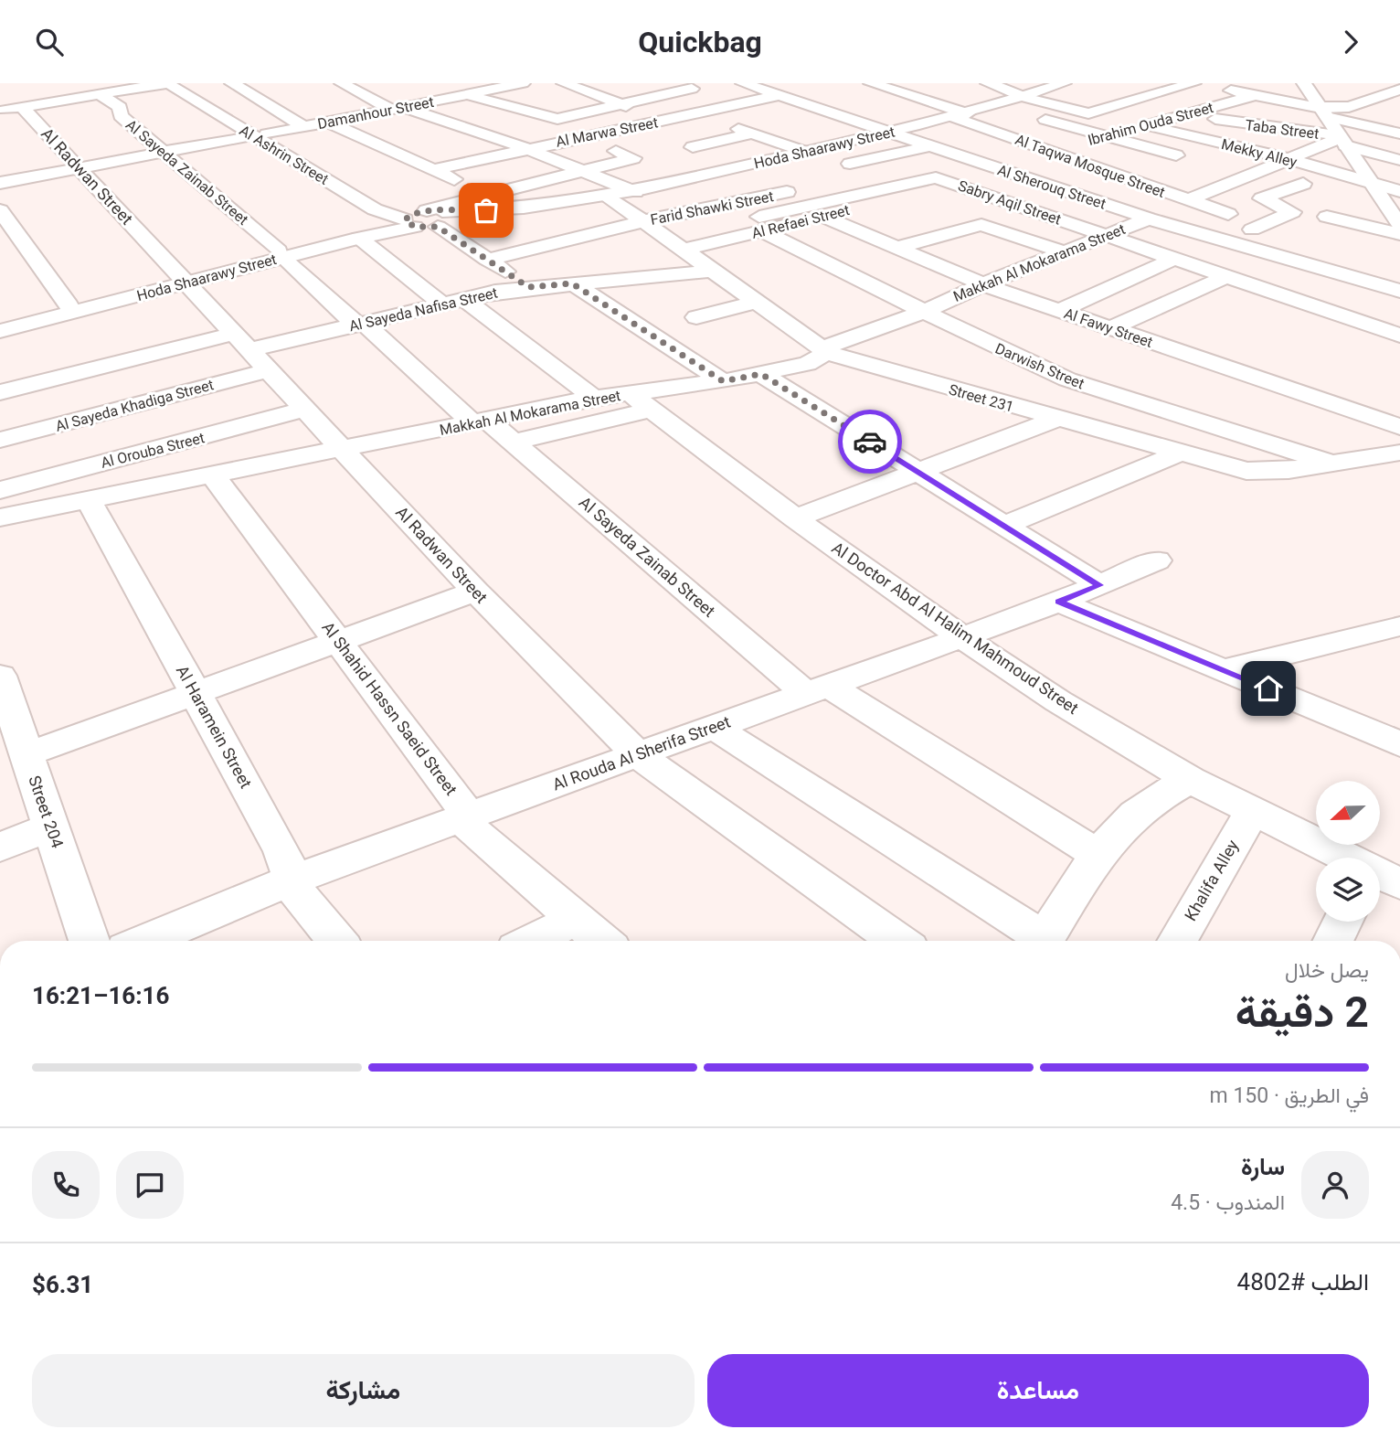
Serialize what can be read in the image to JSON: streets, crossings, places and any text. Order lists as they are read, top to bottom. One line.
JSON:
{"streets":{"street":["Damanhour Street","Ibrahim Ouda Street","Taba Street","Al Marwa Street","Hoda Shaarawy Street","Mekky Alley","Al Ashrin Street","Al Taqwa Mosque Street","Al Sayeda Zainab Street","Al Radwan Street","Al Sherouq Street","Sabry Aqil Street","Farid Shawki Street","Al Refaei Street","Makkah Al Mokarama Street","Al Sayeda Nafisa Street","Al Fawy Street","Darwish Street","Street 231","Al Sayeda Khadiga Street","Al Orouba Street","Al Doctor Abd Al Halim Mahmoud Street","Al Shahid Hassn Saeid Street","Al Haramein Street","Al Rouda Al Sherifa Street","Street 204","Khalifa Alley"]},"crossings":[["Damanhour Street","Al Ashrin Street"],["Damanhour Street","Al Sayeda Zainab Street"],["Damanhour Street","Al Radwan Street"],["Damanhour Street","Farid Shawki Street"],["Ibrahim Ouda Street","Taba Street"],["Ibrahim Ouda Street","Mekky Alley"],["Ibrahim Ouda Street","Al Taqwa Mosque Street"],["Ibrahim Ouda Street","Al Sherouq Street"],["Al Marwa Street","Al Sherouq Street"],["Al Marwa Street","Farid Shawki Street"],["Hoda Shaarawy Street","Al Ashrin Street"],["Hoda Shaarawy Street","Al Taqwa Mosque Street"],["Hoda Shaarawy Street","Al Sayeda Zainab Street"],["Hoda Shaarawy Street","Al Radwan Street"],["Hoda Shaarawy Street","Al Sherouq Street"],["Hoda Shaarawy Street","Farid Shawki Street"],["Hoda Shaarawy Street","Street 231"],["Al Sayeda Zainab Street","Makkah Al Mokarama Street"],["Al Sayeda Zainab Street","Al Sayeda Nafisa Street"],["Al Sayeda Zainab Street","Al Rouda Al Sherifa Street"],["Al Radwan Street","Makkah Al Mokarama Street"],["Al Radwan Street","Al Sayeda Nafisa Street"],["Al Radwan Street","Al Sayeda Khadiga Street"],["Al Radwan Street","Al Orouba Street"],["Al Radwan Street","Al Rouda Al Sherifa Street"],["Al Sherouq Street","Farid Shawki Street"],["Al Sherouq Street","Makkah Al Mokarama Street"],["Sabry Aqil Street","Al Refaei Street"],["Sabry Aqil Street","Makkah Al Mokarama Street"],["Sabry Aqil Street","Darwish Street"],["Farid Shawki Street","Darwish Street"],["Farid Shawki Street","Street 231"],["Al Refaei Street","Al Fawy Street"],["Al Refaei Street","Darwish Street"],["Al Refaei Street","Street 231"],["Makkah Al Mokarama Street","Al Fawy Street"],["Makkah Al Mokarama Street","Darwish Street"],["Makkah Al Mokarama Street","Street 231"],["Makkah Al Mokarama Street","Al Doctor Abd Al Halim Mahmoud Street"],["Makkah Al Mokarama Street","Al Shahid Hassn Saeid Street"],["Makkah Al Mokarama Street","Al Haramein Street"],["Al Sayeda Nafisa Street","Street 231"],["Darwish Street","Street 231"],["Al Doctor Abd Al Halim Mahmoud Street","Al Rouda Al Sherifa Street"],["Al Doctor Abd Al Halim Mahmoud Street","Khalifa Alley"],["Al Shahid Hassn Saeid Street","Al Rouda Al Sherifa Street"],["Al Haramein Street","Al Rouda Al Sherifa Street"]],"north":"left","page":{"header":"Quickbag","heading":["2 دقيقة","يصل خلال","16:16–16:21"],"panel":["سارة","المندوب · 4.5","الطلب #4802","$6.31"],"bar":"في الطريق · 150 m","buttons":["مساعدة","مشاركة"]}}
